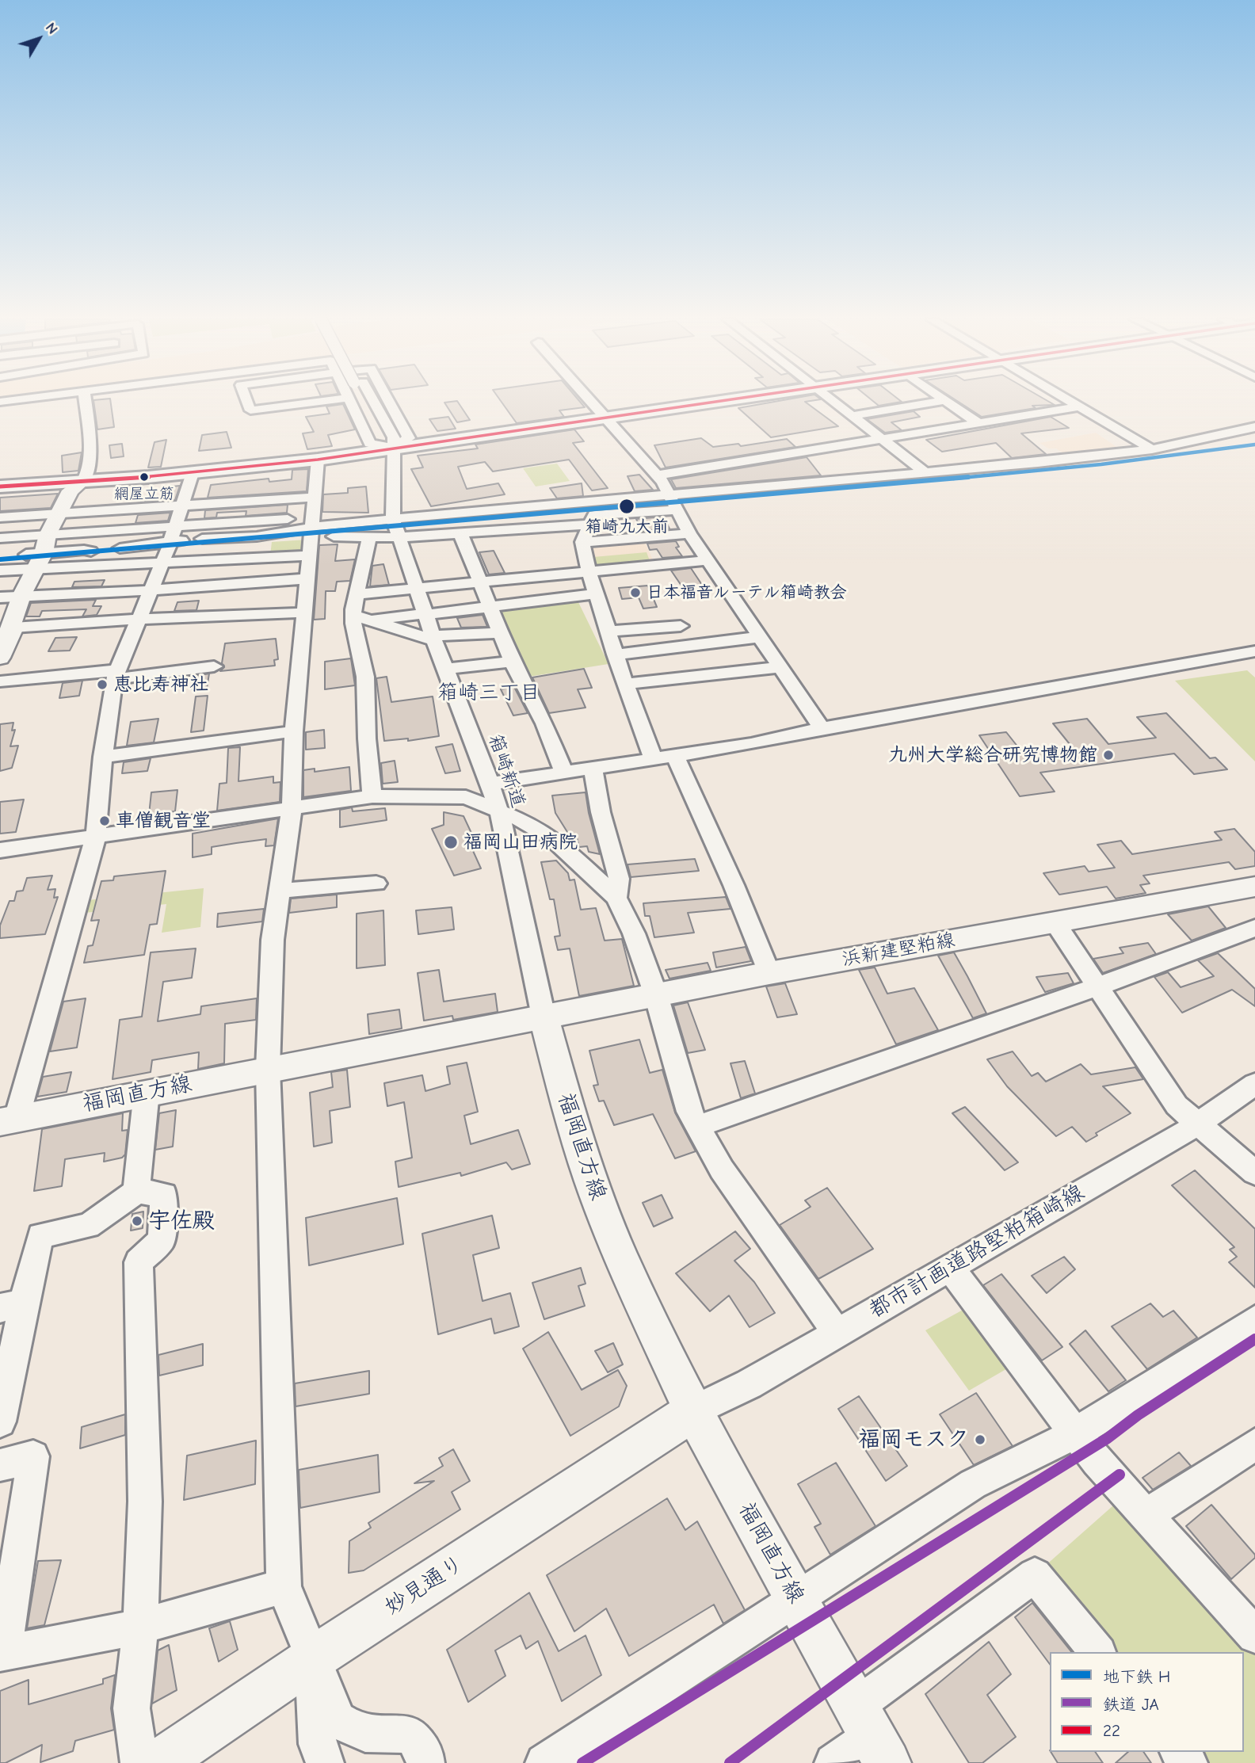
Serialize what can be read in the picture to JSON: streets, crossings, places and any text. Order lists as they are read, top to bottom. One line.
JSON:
{"streets":{"main road":["浜新建堅粕線","福岡直方線","妙見通り"],"street":["箱崎新道","都市計画道路堅粕箱崎線"]},"crossings":[["箱崎新道","浜新建堅粕線"],["箱崎新道","福岡直方線"],["浜新建堅粕線","福岡直方線"],["福岡直方線","都市計画道路堅粕箱崎線"],["福岡直方線","妙見通り"],["都市計画道路堅粕箱崎線","妙見通り"]],"districts":["箱崎三丁目"],"places":["網屋立筋","箱崎九大前","日本福音ルーテル箱崎教会","恵比寿神社","九州大学総合研究博物館","車僧観音堂","福岡山田病院","宇佐殿","福岡モスク"],"lines":["transit line 22","metro line H","rail line JA"],"legend":["地下鉄 H","鉄道 JA","22"],"north":"top right"}
